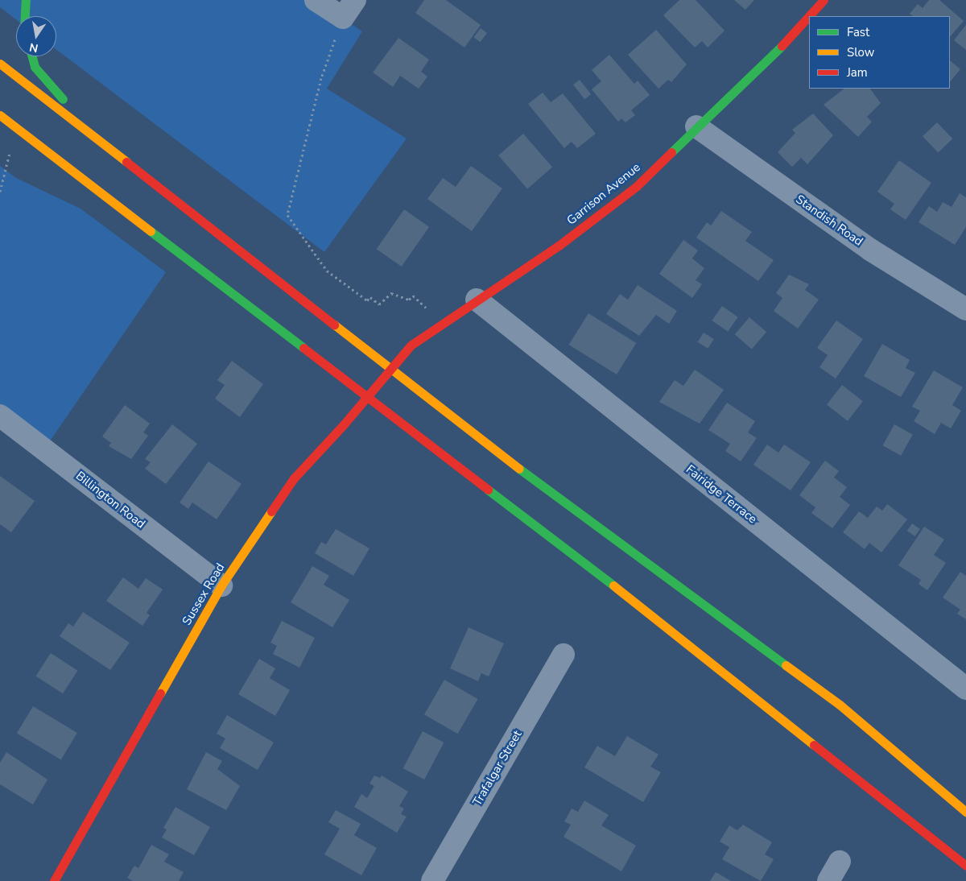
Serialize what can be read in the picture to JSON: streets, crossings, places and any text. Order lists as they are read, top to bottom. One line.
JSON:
{"streets":{"main road":["Garrison Avenue","Sussex Road"],"street":["Standish Road","Fairidge Terrace","Billington Road","Trafalgar Street"]},"crossings":[["Garrison Avenue","Standish Road"],["Garrison Avenue","Fairidge Terrace"],["Garrison Avenue","Sussex Road"],["Billington Road","Sussex Road"]],"legend":["Fast","Slow","Jam"],"north":"bottom"}
